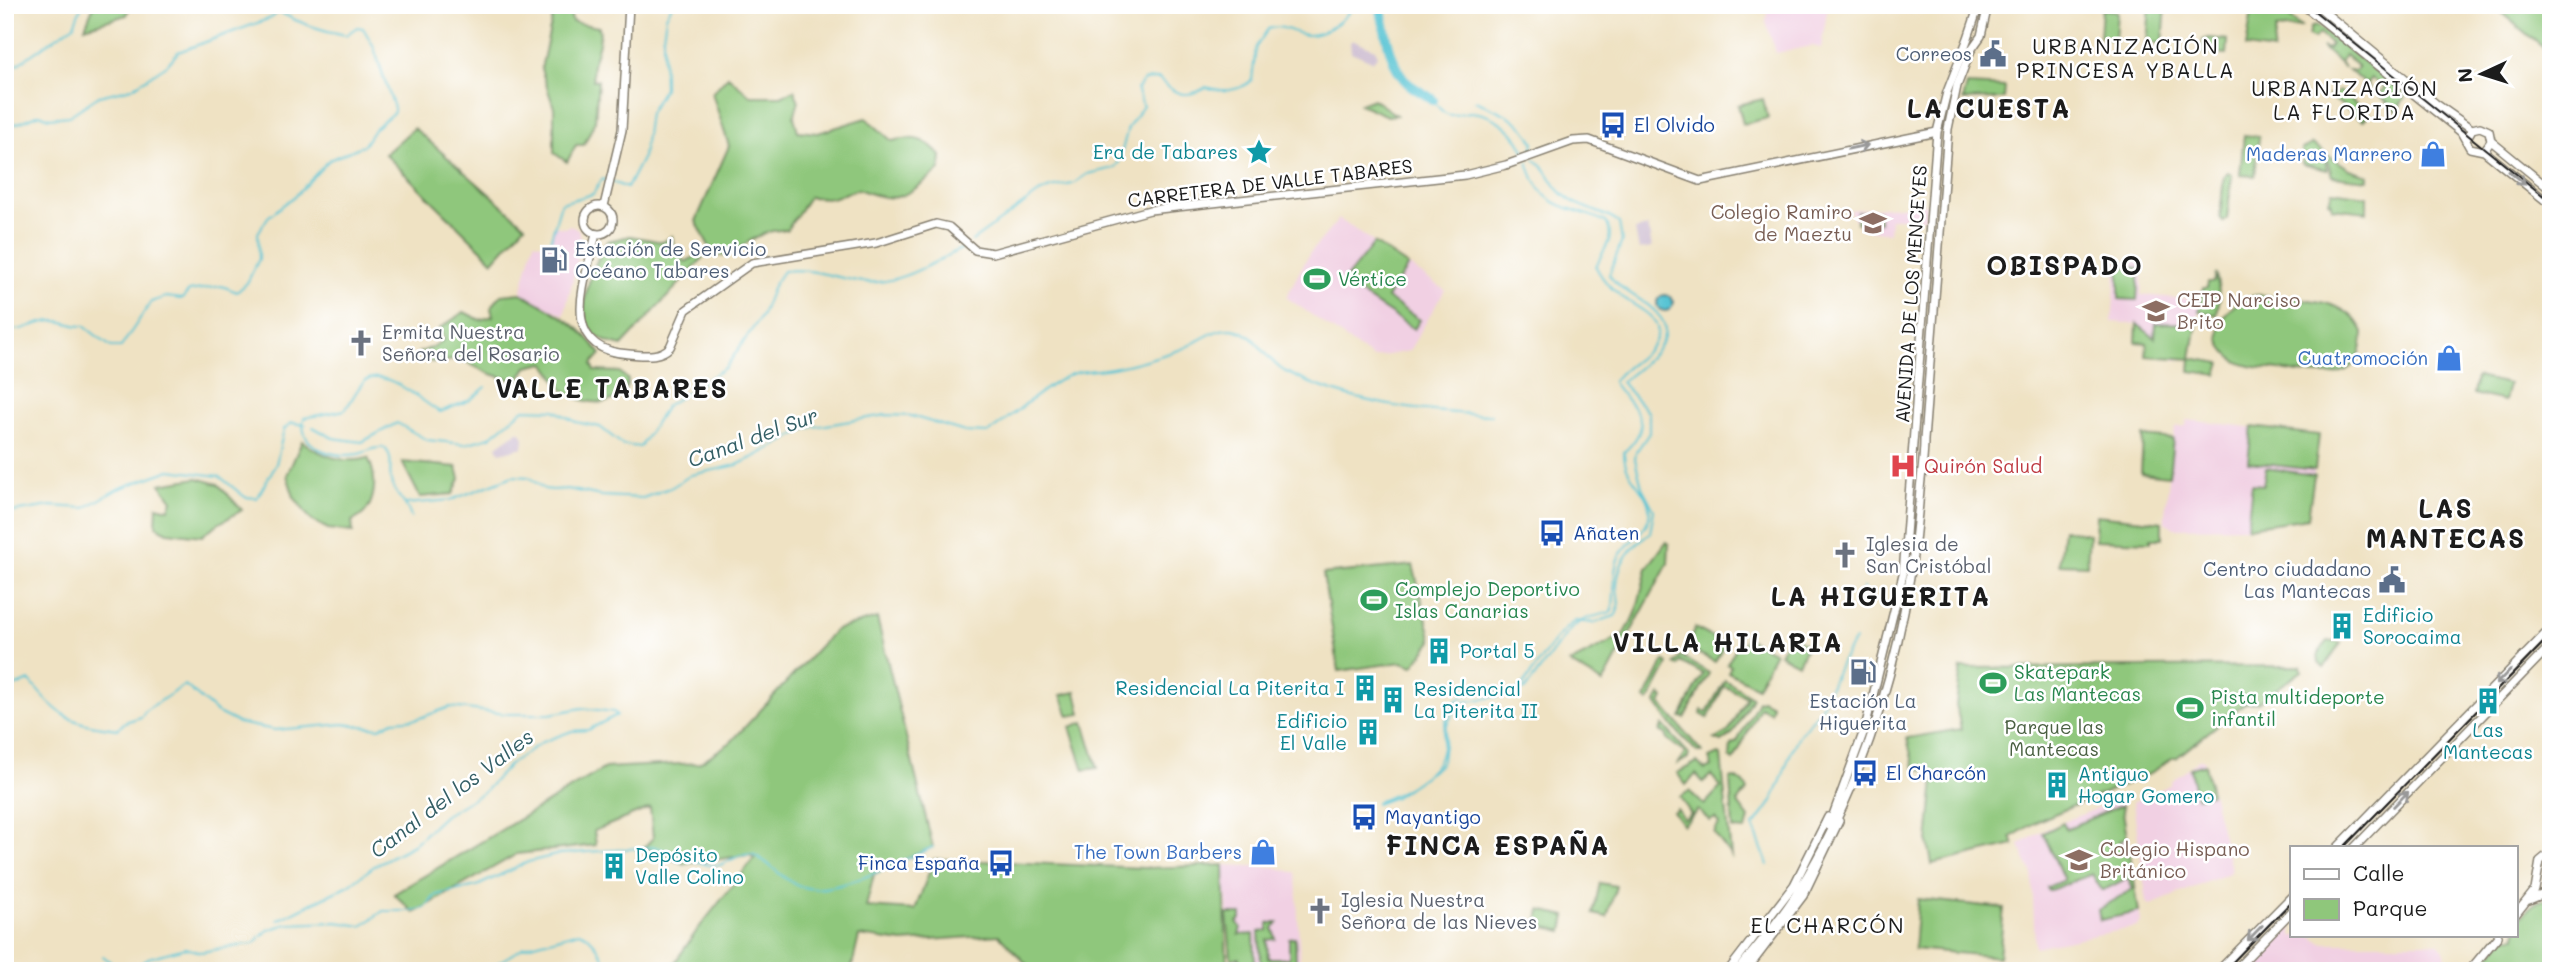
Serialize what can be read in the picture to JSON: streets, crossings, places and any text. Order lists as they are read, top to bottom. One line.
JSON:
{"streets":{"main road":["CARRETERA DE VALLE TABARES","AVENIDA DE LOS MENCEYES"]},"crossings":[["CARRETERA DE VALLE TABARES","AVENIDA DE LOS MENCEYES"]],"one_way":["CARRETERA DE VALLE TABARES"],"districts":["URBANIZACIÓN PRINCESA YBALLA","URBANIZACIÓN LA FLORIDA","LA CUESTA","OBISPADO","VALLE TABARES","LAS MANTECAS","LA HIGUERITA","VILLA HILARIA","FINCA ESPAÑA","EL CHARCÓN"],"water":["Canal del Sur","Canal del los Valles"],"parks":["Parque las Mantecas"],"places":{"public building":["Correos","Centro ciudadano Las Mantecas"],"bus stop":["El Olvido","Añaten","El Charcón","Mayantigo","Finca España"],"place":["Era de Tabares"],"shop":["Maderas Marrero","Cuatromoción","The Town Barbers"],"school or university":["Colegio Ramiro de Maeztu","CEIP Narciso Brito","Colegio Hispano Británico"],"fuel station":["Estación de Servicio Océano Tabares","Estación La Higuerita"],"sports":["Vértice","Complejo Deportivo Islas Canarias","Skatepark Las Mantecas","Pista multideporte infantil"],"church":["Ermita Nuestra Señora del Rosario","Iglesia de San Cristóbal","Iglesia Nuestra Señora de las Nieves"],"hospital":["Quirón Salud"],"building":["Edificio Sorocaima","Portal 5","Residencial La Piterita I","Residencial La Piterita II","Las Mantecas","Edificio El Valle","Antiguo Hogar Gomero","Depósito Valle Colino"]},"legend":["Calle","Parque"],"north":"left"}
